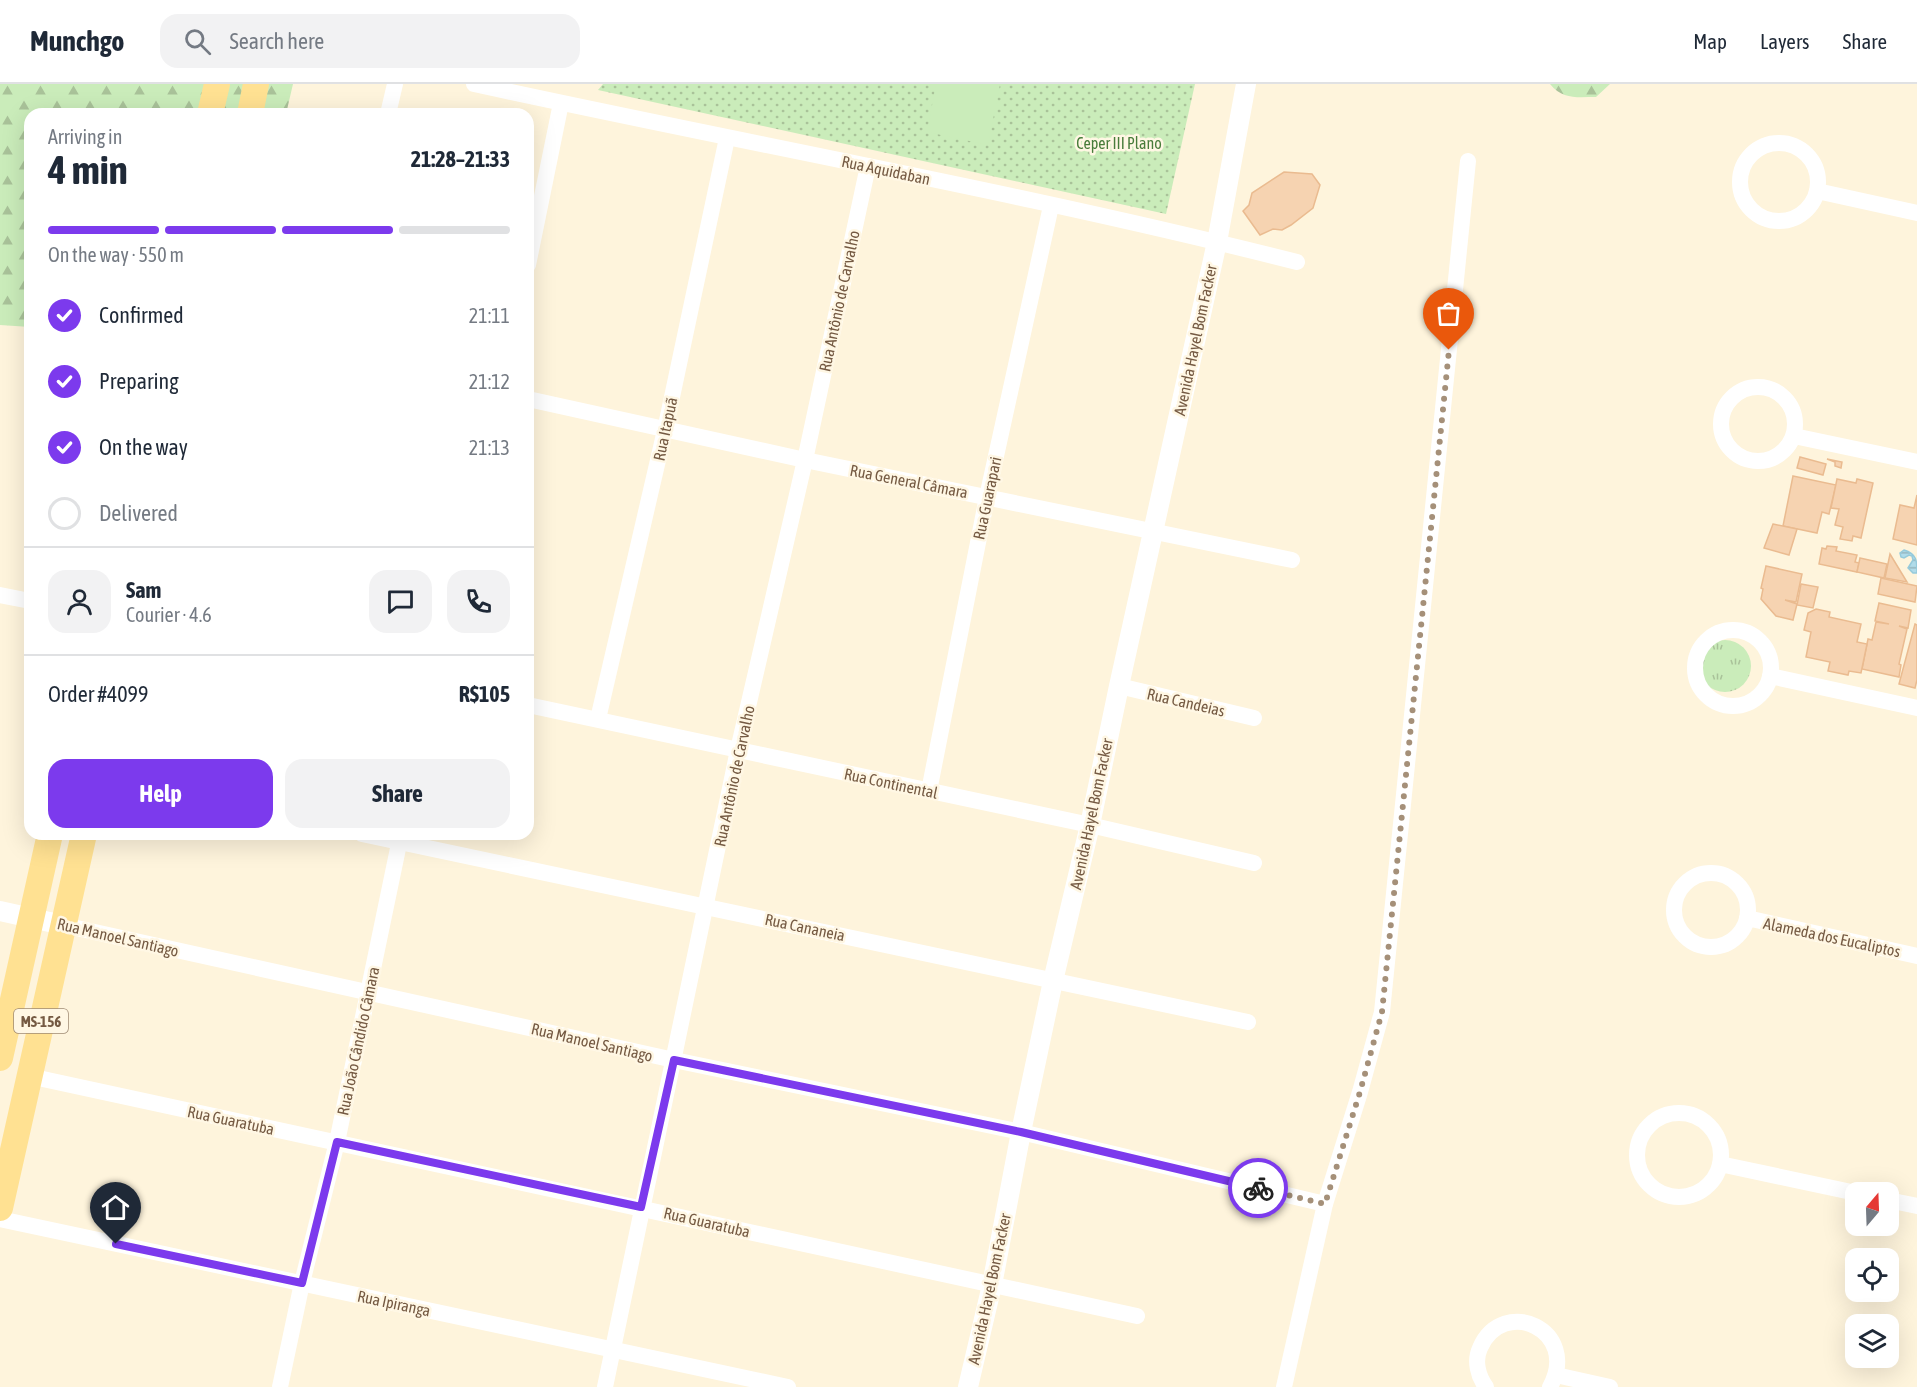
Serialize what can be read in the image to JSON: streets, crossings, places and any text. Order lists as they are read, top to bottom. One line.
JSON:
{"streets":{"main road":["MS-156"],"street":["Rua Aquidaban","Rua Antônio de Carvalho","Avenida Hayel Bom Facker","Rua Itapuã","Rua General Câmara","Rua Guarapari","Rua Candeias","Rua Continental","Rua Cananeia","Rua Manoel Santiago","Alameda dos Eucaliptos","Rua João Cândido Câmara","Rua Guaratuba","Rua Ipiranga"]},"crossings":[["Rua Aquidaban","Rua Antônio de Carvalho"],["Rua Aquidaban","Avenida Hayel Bom Facker"],["Rua Aquidaban","Rua Itapuã"],["Rua Aquidaban","Rua Guarapari"],["Rua Antônio de Carvalho","Rua General Câmara"],["Rua Antônio de Carvalho","Rua Continental"],["Rua Antônio de Carvalho","Rua Cananeia"],["Rua Antônio de Carvalho","Rua Manoel Santiago"],["Rua Antônio de Carvalho","Rua Guaratuba"],["Rua Antônio de Carvalho","Rua Ipiranga"],["Avenida Hayel Bom Facker","Rua General Câmara"],["Avenida Hayel Bom Facker","Rua Candeias"],["Avenida Hayel Bom Facker","Rua Continental"],["Avenida Hayel Bom Facker","Rua Cananeia"],["Avenida Hayel Bom Facker","Rua Manoel Santiago"],["Avenida Hayel Bom Facker","Rua Guaratuba"],["Rua Itapuã","Rua General Câmara"],["Rua Itapuã","Rua Continental"],["Rua General Câmara","Rua Guarapari"],["Rua Guarapari","Rua Continental"],["Rua Manoel Santiago","MS-156"],["Rua Manoel Santiago","Rua João Cândido Câmara"],["MS-156","Rua Guaratuba"],["Rua João Cândido Câmara","Rua Guaratuba"],["Rua João Cândido Câmara","Rua Ipiranga"]],"parks":["Ceper III Plano"],"north":"top","page":{"header":"Munchgo","search":"Search here","nav":["Map","Layers","Share"],"heading":["4 min","Arriving in","21:28–21:33"],"panel":["Sam","Courier · 4.6","Order #4099","R$105"],"bar":"On the way · 550 m","list":[["Confirmed","21:11"],["Preparing","21:12"],["On the way","21:13"],"Delivered"],"buttons":["Help","Share"]}}
